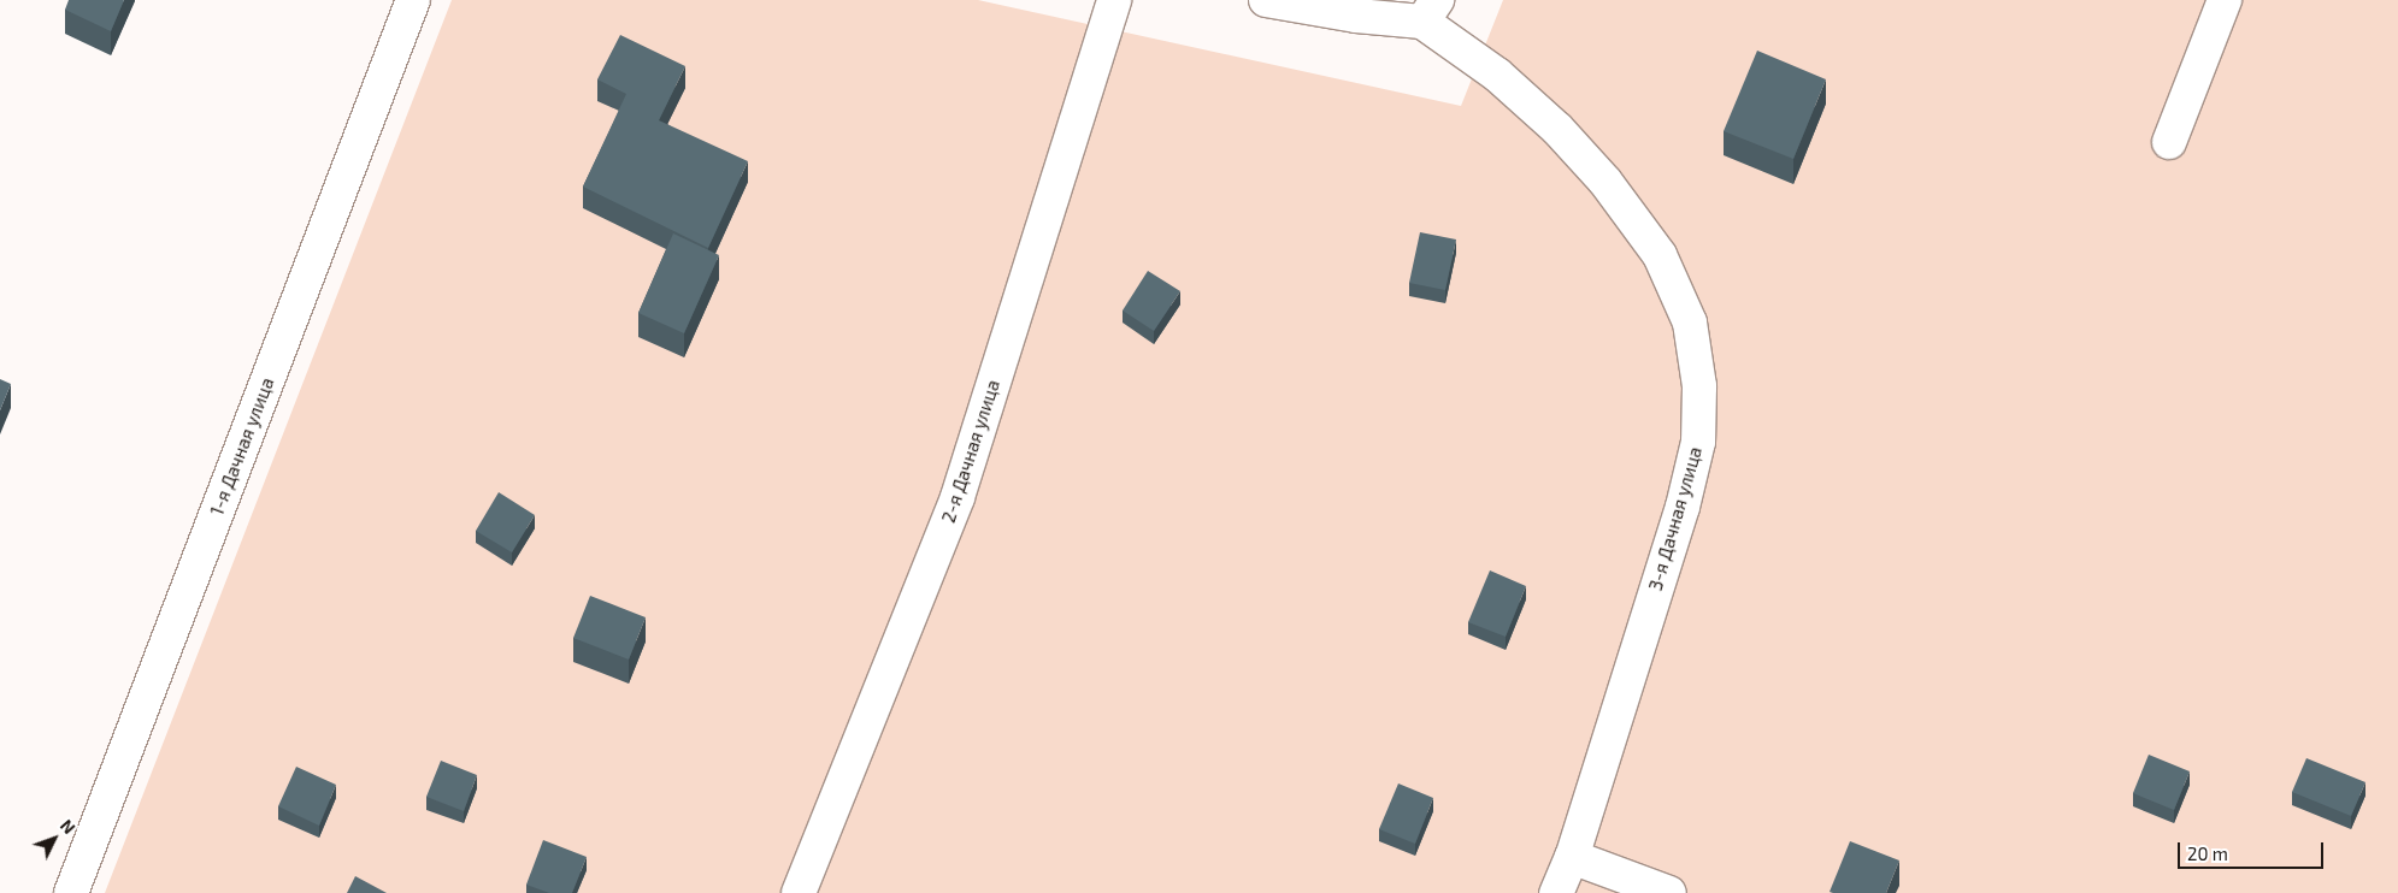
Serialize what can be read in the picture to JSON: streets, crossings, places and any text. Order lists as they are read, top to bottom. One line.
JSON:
{"streets":{"street":["1-я Дачная улица","2-я Дачная улица","3-я Дачная улица"]},"scale_bar":"20 m","north":"top right"}
